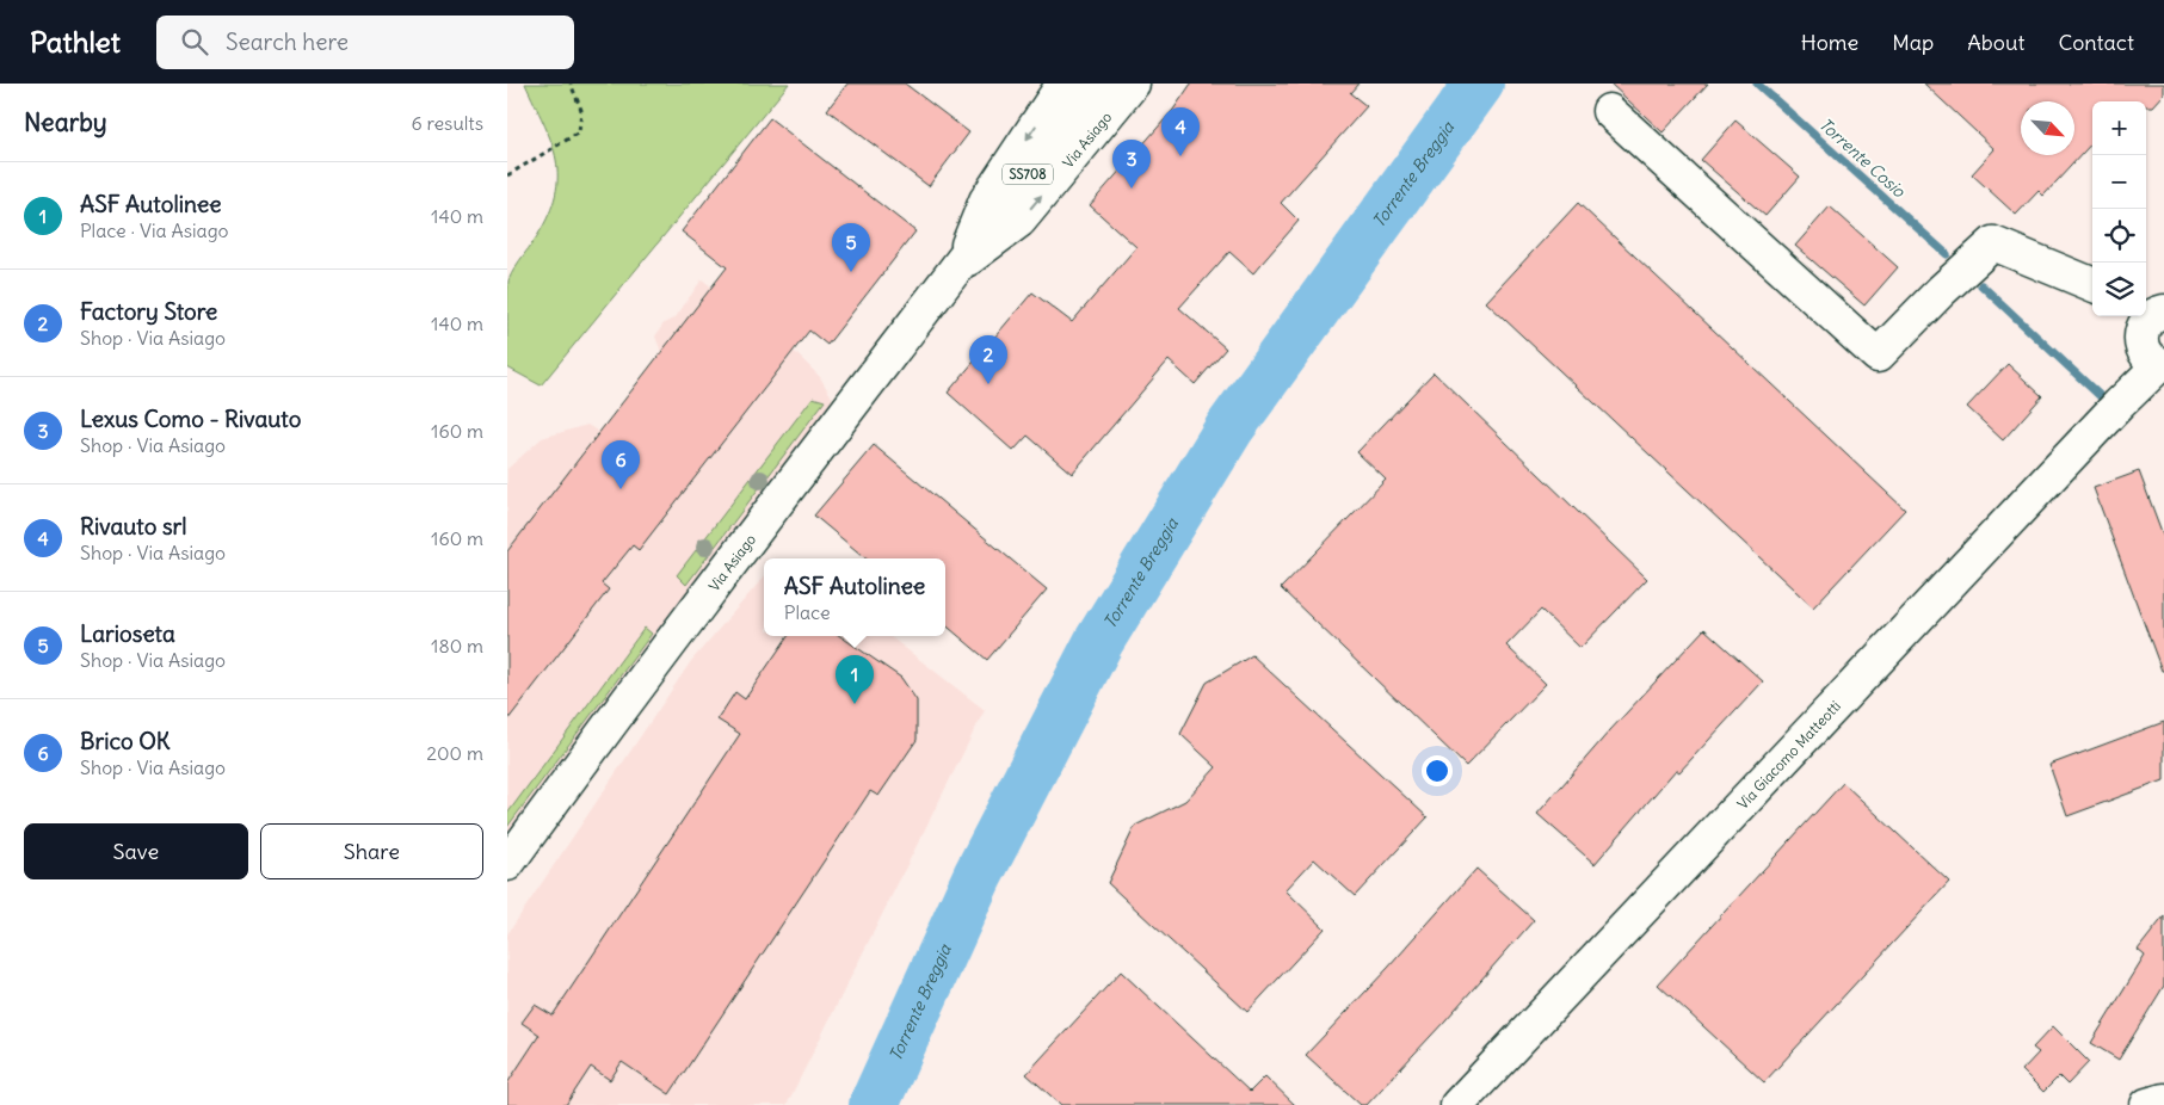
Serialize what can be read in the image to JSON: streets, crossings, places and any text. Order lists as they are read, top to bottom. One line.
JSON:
{"streets":{"street":["Via Asiago","SS708","Via Giacomo Matteotti"]},"crossings":[["Via Asiago","SS708"]],"water":["Torrente Cosio","Torrente Breggia"],"north":"bottom right","page":{"header":"Pathlet","search":"Search here","nav":["Home","Map","About","Contact"],"heading":["Nearby","6 results"],"map_buttons":["+","−"],"pins":["4","3","5","2","6","1"],"list":[{"mark":"1","name":"ASF Autolinee","note":"Place · Via Asiago","value":"140 m"},{"mark":"2","name":"Factory Store","note":"Shop · Via Asiago","value":"140 m"},{"mark":"3","name":"Lexus Como - Rivauto","note":"Shop · Via Asiago","value":"160 m"},{"mark":"4","name":"Rivauto srl","note":"Shop · Via Asiago","value":"160 m"},{"mark":"5","name":"Larioseta","note":"Shop · Via Asiago","value":"180 m"},{"mark":"6","name":"Brico OK","note":"Shop · Via Asiago","value":"200 m"}],"popup":["ASF Autolinee","Place"],"buttons":["Save","Share"]}}
